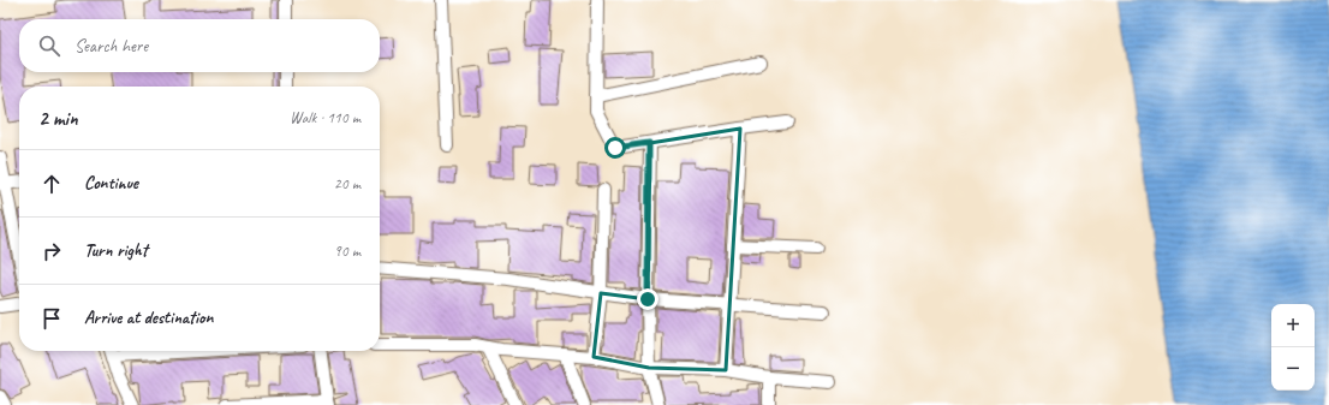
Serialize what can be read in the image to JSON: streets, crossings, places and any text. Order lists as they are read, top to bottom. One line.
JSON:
{"page":{"search":"Search here","heading":["2 min","Walk · 110 m"],"list":[["Continue","20 m"],["Turn right","90 m"],"Arrive at destination"],"map_buttons":["+","−"]}}
